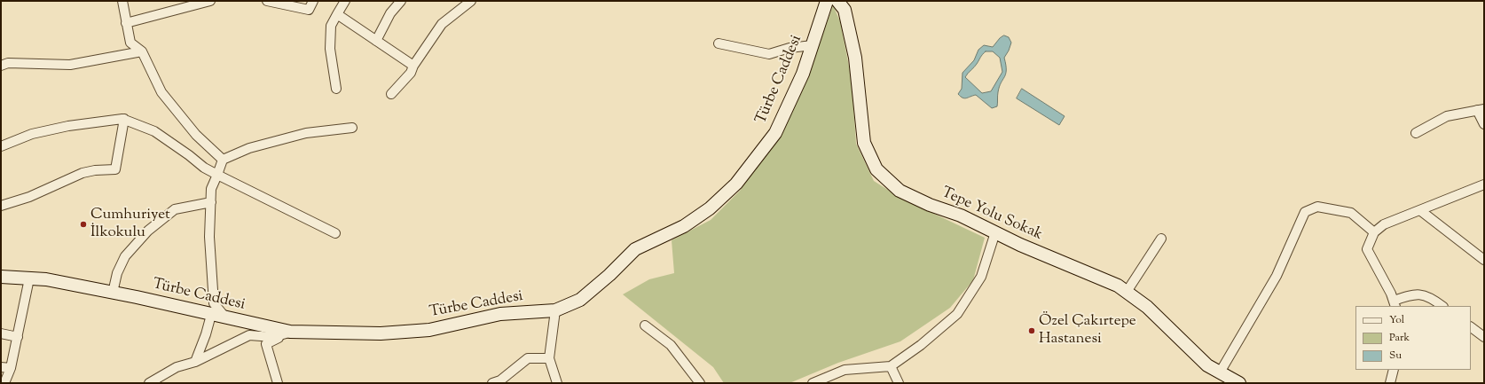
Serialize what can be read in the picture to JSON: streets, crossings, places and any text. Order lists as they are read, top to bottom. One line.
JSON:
{"streets":{"street":["Türbe Caddesi","Tepe Yolu Sokak"]},"places":["Cumhuriyet İlkokulu","Özel Çakırtepe Hastanesi"],"legend":["Yol","Park","Su"]}
